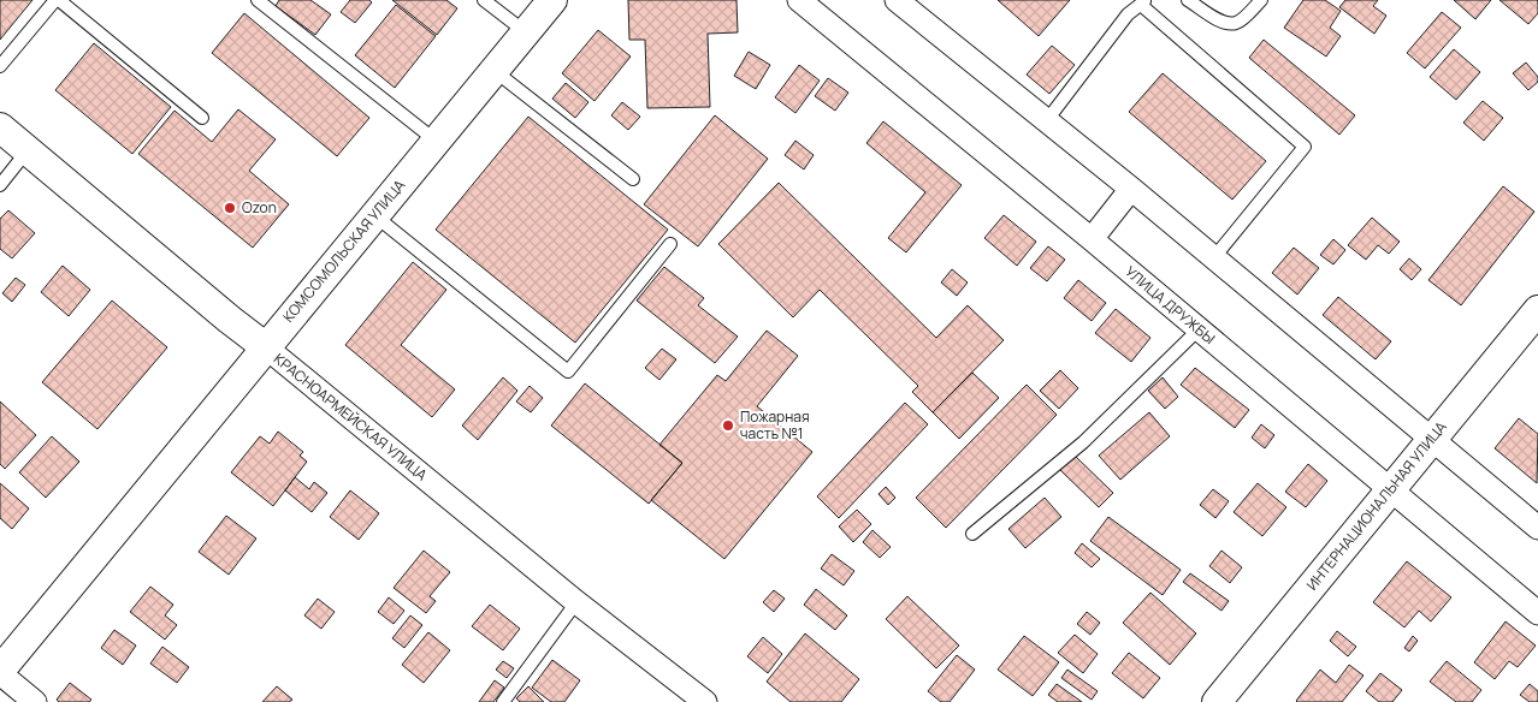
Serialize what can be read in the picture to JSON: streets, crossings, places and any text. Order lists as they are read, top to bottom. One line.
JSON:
{"streets":{"street":["КОМСОМОЛЬСКАЯ УЛИЦА","УЛИЦА ДРУЖБЫ","КРАСНОАРМЕЙСКАЯ УЛИЦА","ИНТЕРНАЦИОНАЛЬНАЯ УЛИЦА"]},"crossings":[["КОМСОМОЛЬСКАЯ УЛИЦА","КРАСНОАРМЕЙСКАЯ УЛИЦА"],["УЛИЦА ДРУЖБЫ","ИНТЕРНАЦИОНАЛЬНАЯ УЛИЦА"]],"places":["Ozon","Пожарная часть №1"]}
